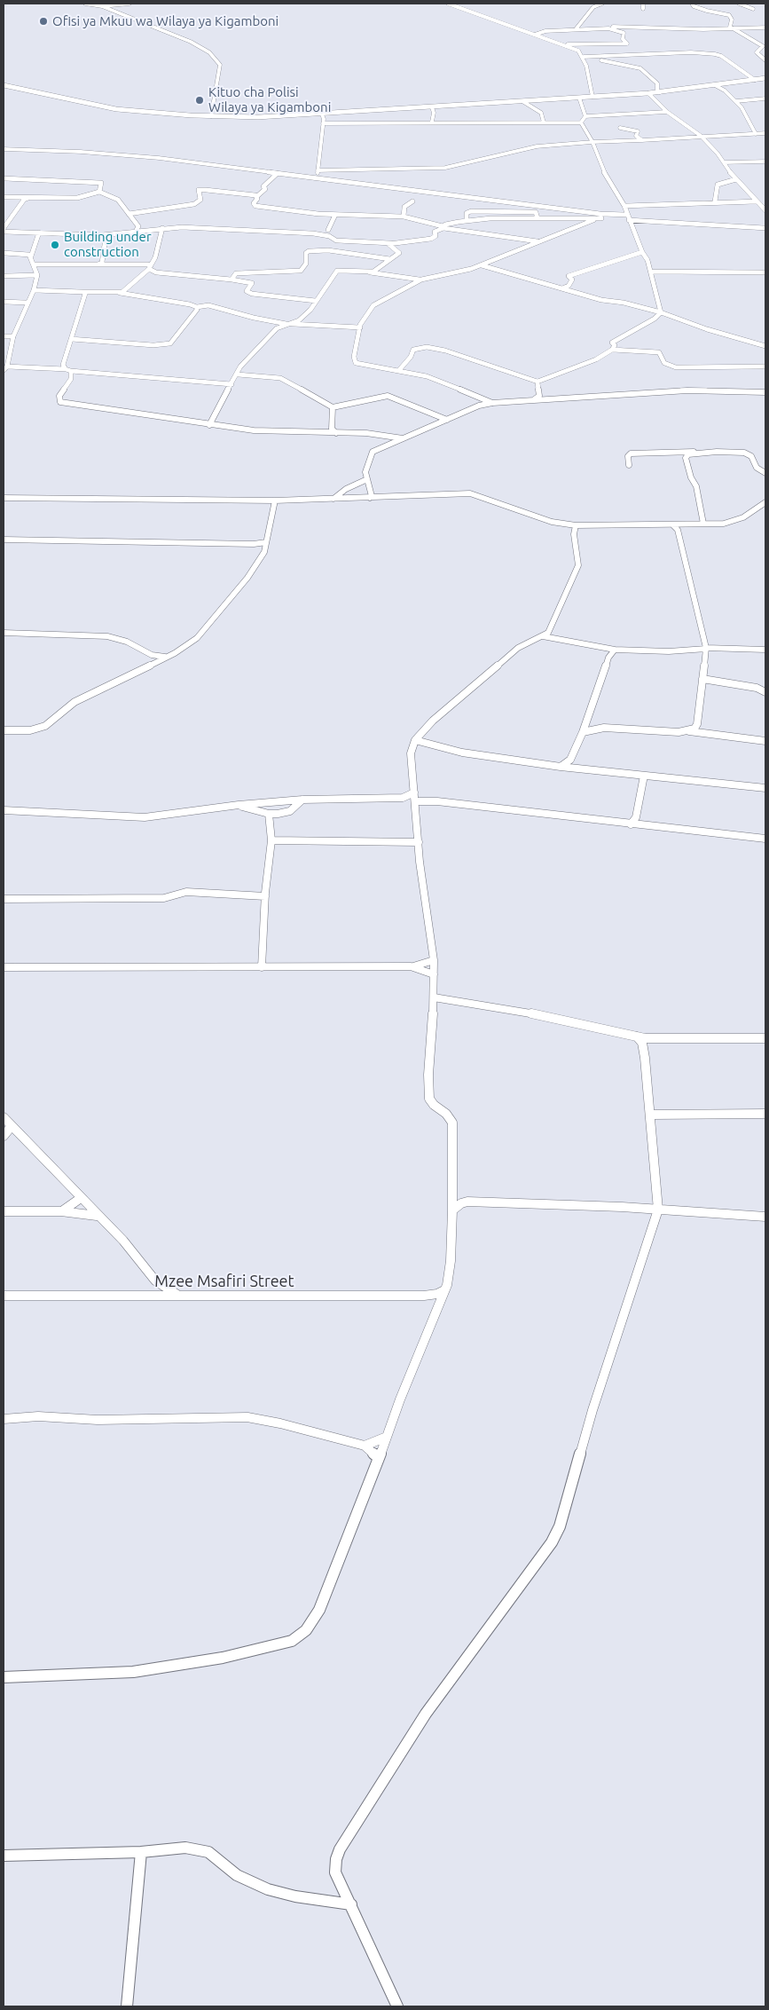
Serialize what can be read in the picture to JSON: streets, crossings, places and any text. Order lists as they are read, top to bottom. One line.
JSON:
{"streets":{"street":["Mzee Msafiri Street"]},"places":["Ofisi ya Mkuu wa Wilaya ya Kigamboni","Kituo cha Polisi Wilaya ya Kigamboni","Building under construction"]}
